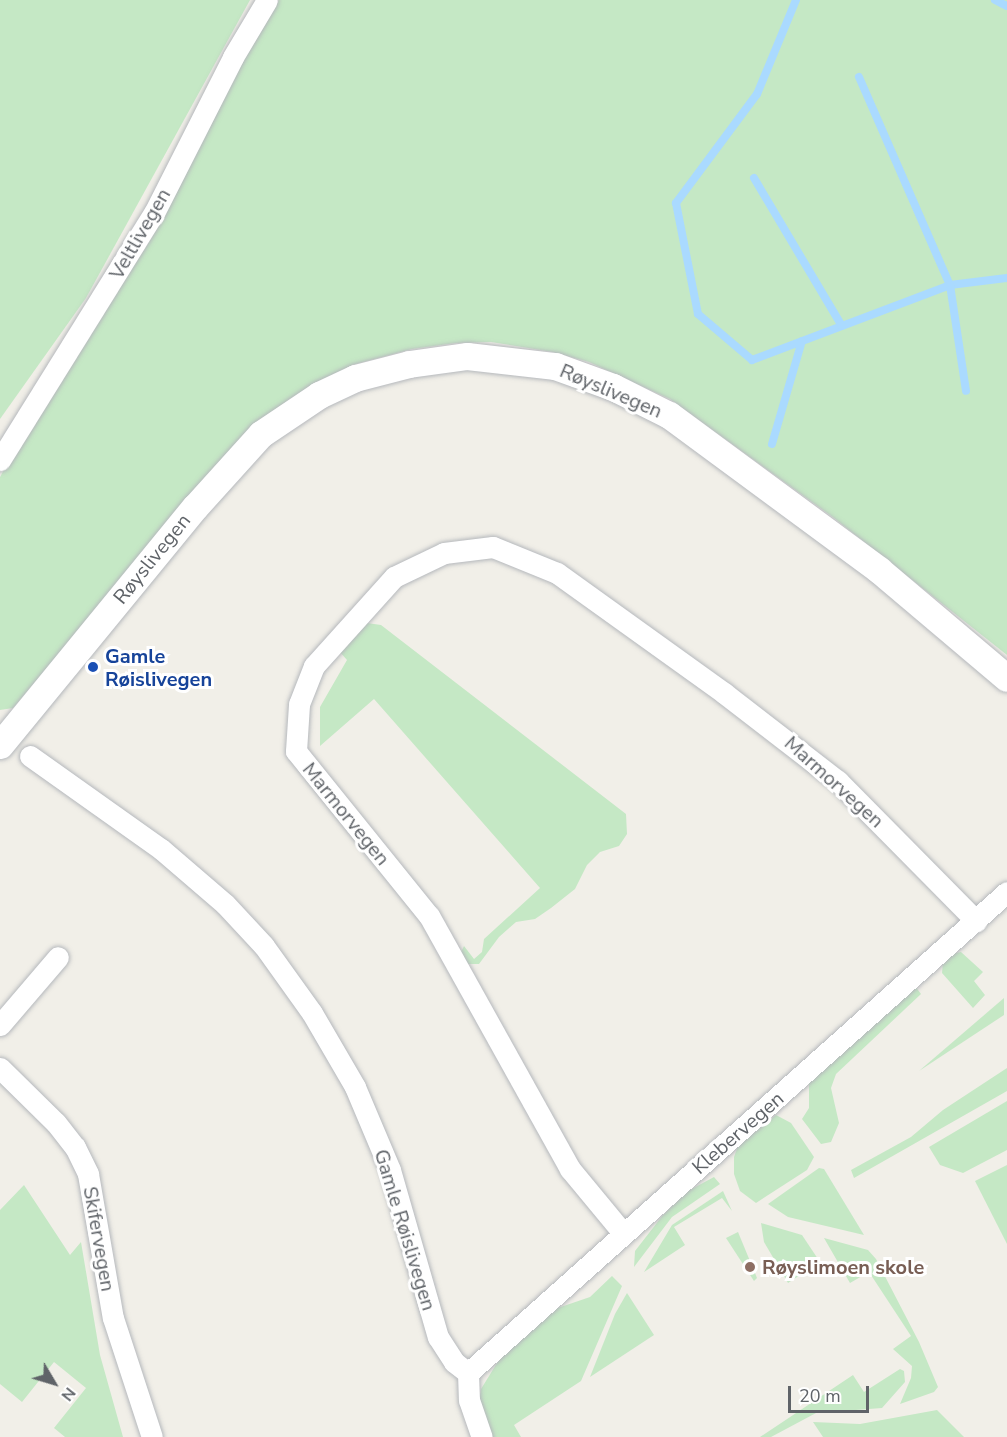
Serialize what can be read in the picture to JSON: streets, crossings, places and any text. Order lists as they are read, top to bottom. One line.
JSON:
{"streets":{"street":["Veltlivegen","Røyslivegen","Marmorvegen","Klebervegen","Gamle Røislivegen","Skifervegen"]},"crossings":[["Marmorvegen","Klebervegen"],["Klebervegen","Gamle Røislivegen"]],"places":["Gamle Røislivegen","Røyslimoen skole"],"scale_bar":"20 m","north":"bottom right"}
